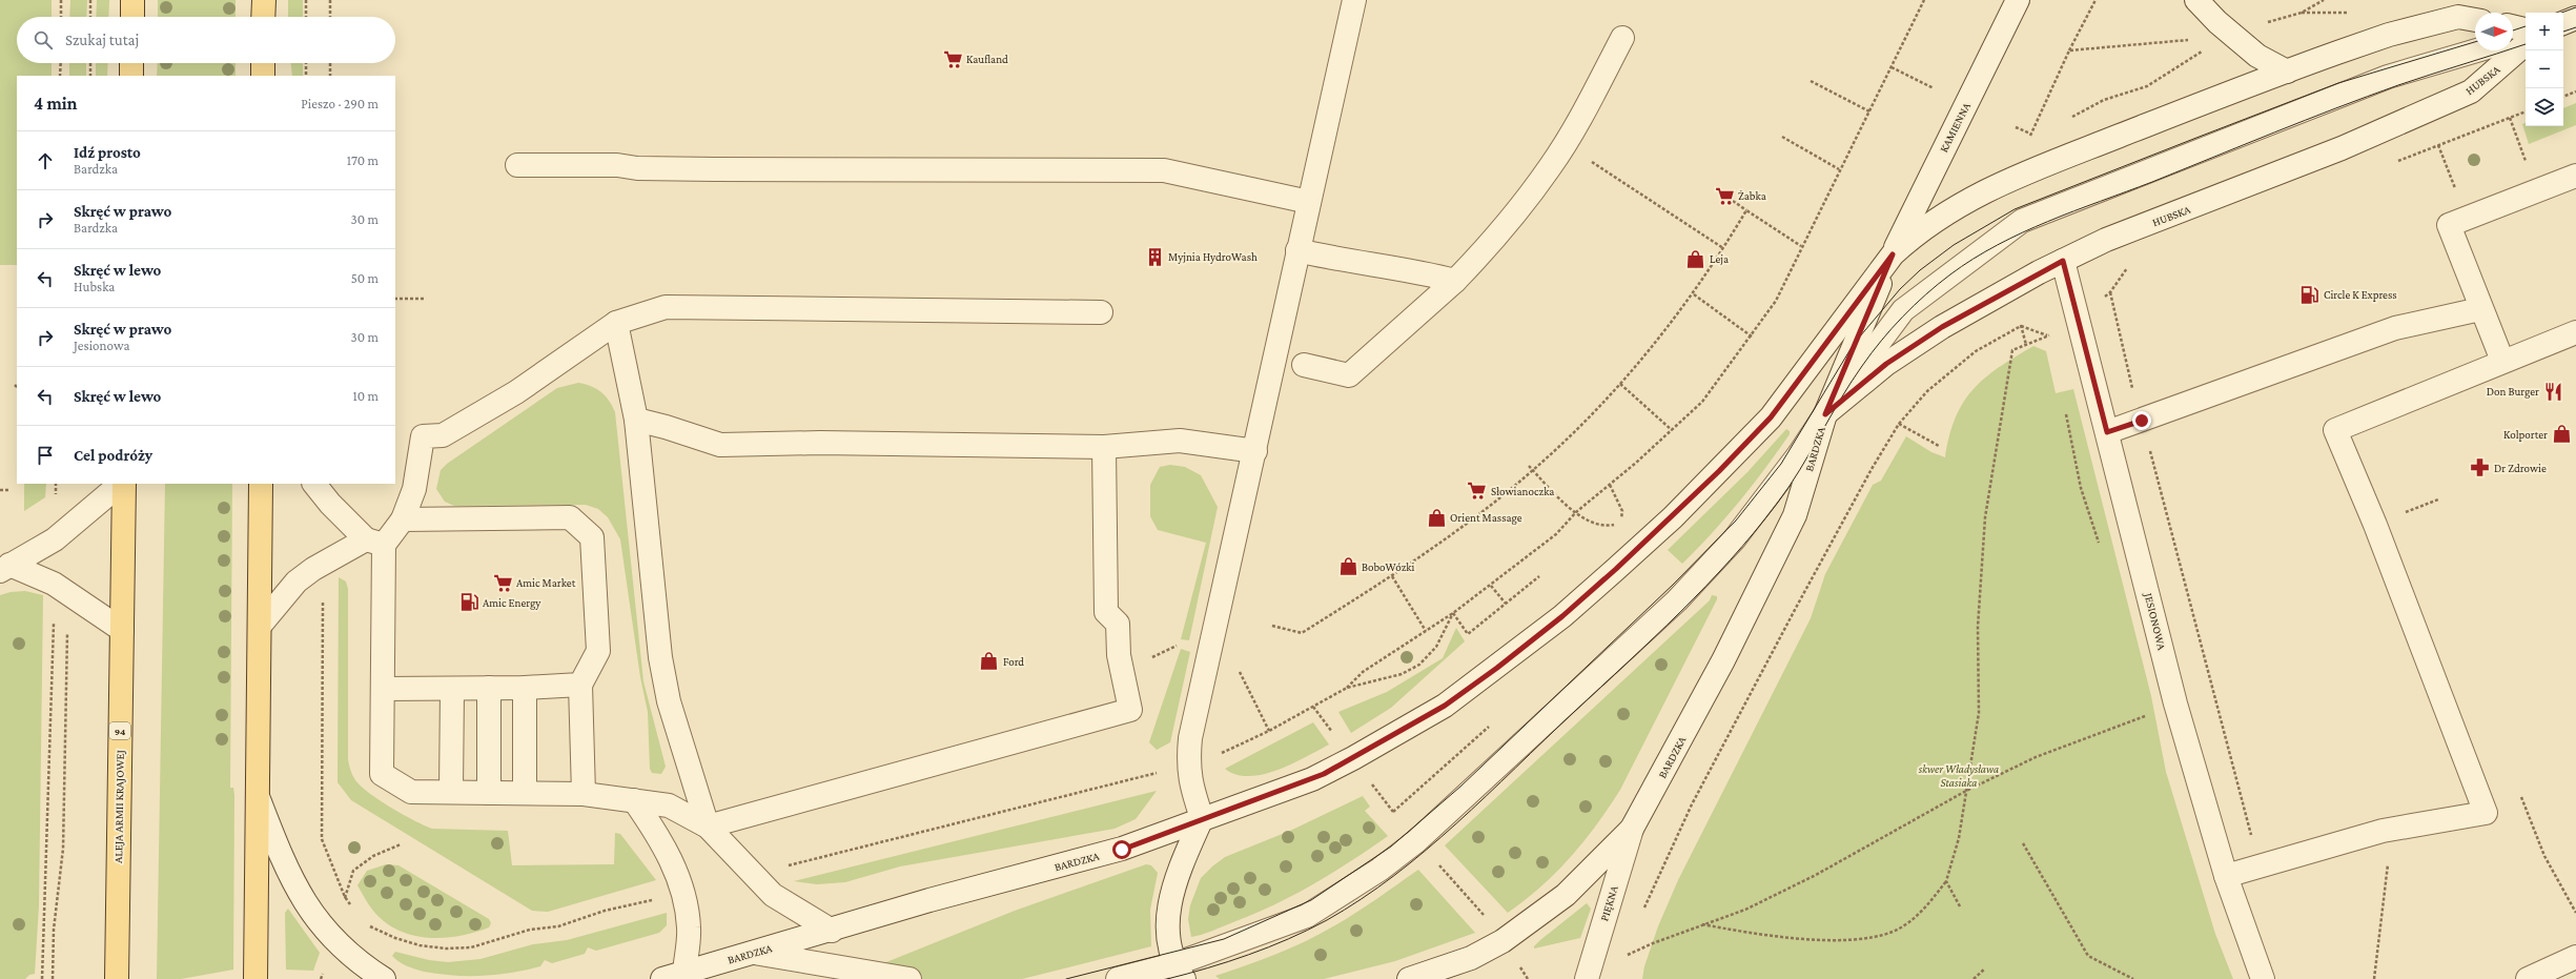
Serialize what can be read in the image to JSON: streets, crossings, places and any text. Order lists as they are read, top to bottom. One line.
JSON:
{"streets":{"main road":["94","ALEJA ARMII KRAJOWEJ"],"street":["HUBSKA","KAMIENNA","BARDZKA","JESIONOWA","PIĘKNA"]},"crossings":[["HUBSKA","BARDZKA"],["HUBSKA","JESIONOWA"],["KAMIENNA","BARDZKA"],["BARDZKA","PIĘKNA"]],"parks":["skwer Władysława Stasiaka"],"places":{"supermarket":["Kaufland","Żabka","Słowianoczka","Amic Market"],"building":["Myjnia HydroWash"],"shop":["Leja","Kolporter","Orient Massage","BoboWózki","Ford"],"fuel station":["Circle K Express","Amic Energy"],"restaurant":["Don Burger"],"pharmacy":["Dr Zdrowie"]},"north":"right","page":{"map_buttons":["+","−"],"search":"Szukaj tutaj","heading":["4 min","Pieszo · 290 m"],"list":[["Idź prosto","Bardzka","170 m"],["Skręć w prawo","Bardzka","30 m"],["Skręć w lewo","Hubska","50 m"],["Skręć w prawo","Jesionowa","30 m"],["Skręć w lewo","10 m"],"Cel podróży"]}}
